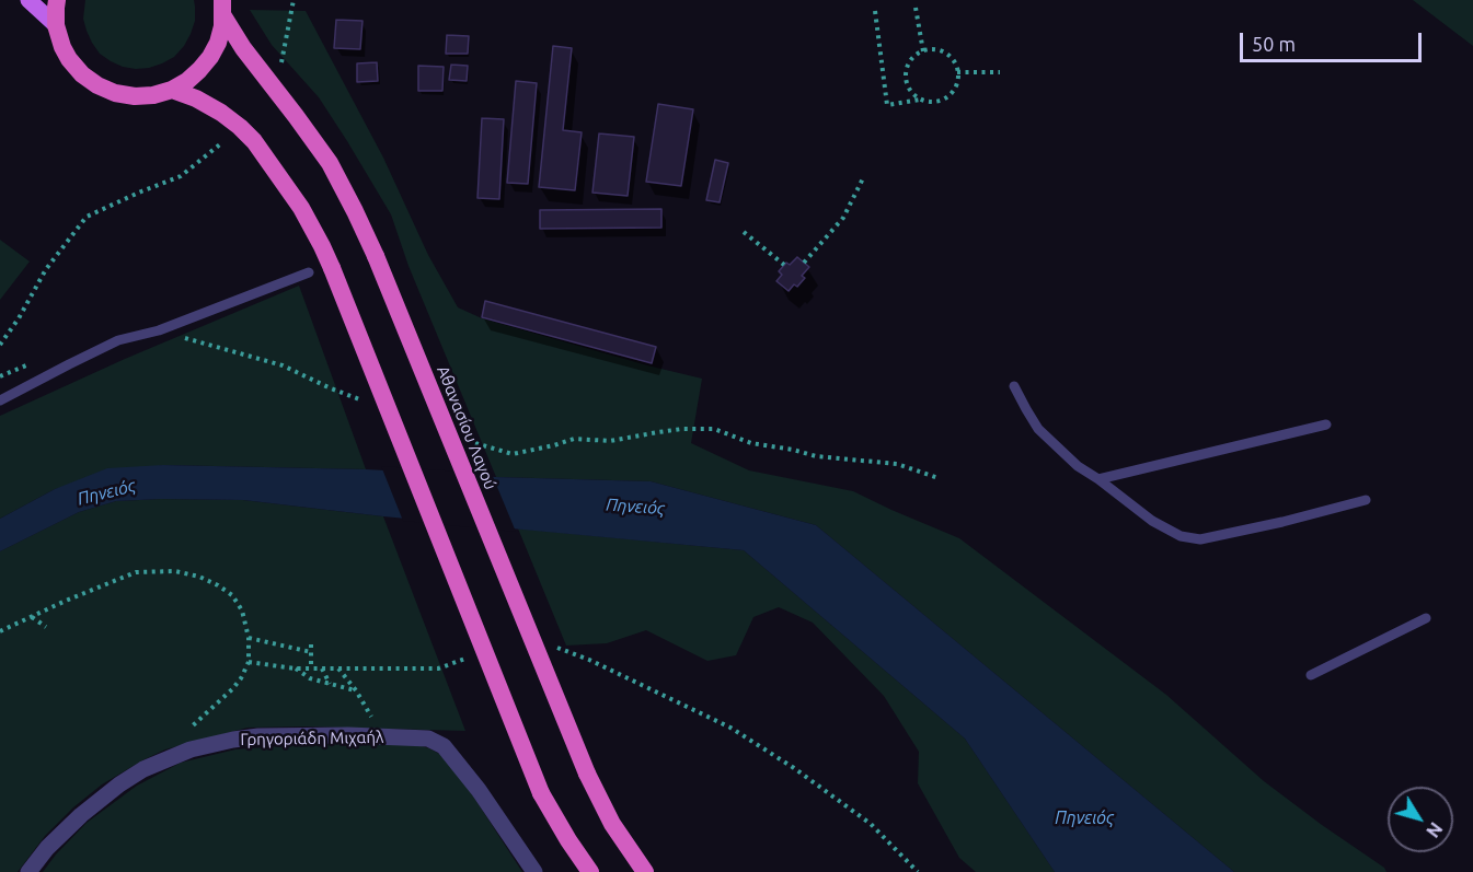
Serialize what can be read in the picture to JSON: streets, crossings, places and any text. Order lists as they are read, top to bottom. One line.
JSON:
{"streets":{"highway":["Αθανασίου Λαγού"],"street":["Γρηγοριάδη Μιχαήλ"]},"water":["Πηνειός"],"scale_bar":"50 m","north":"bottom right"}
